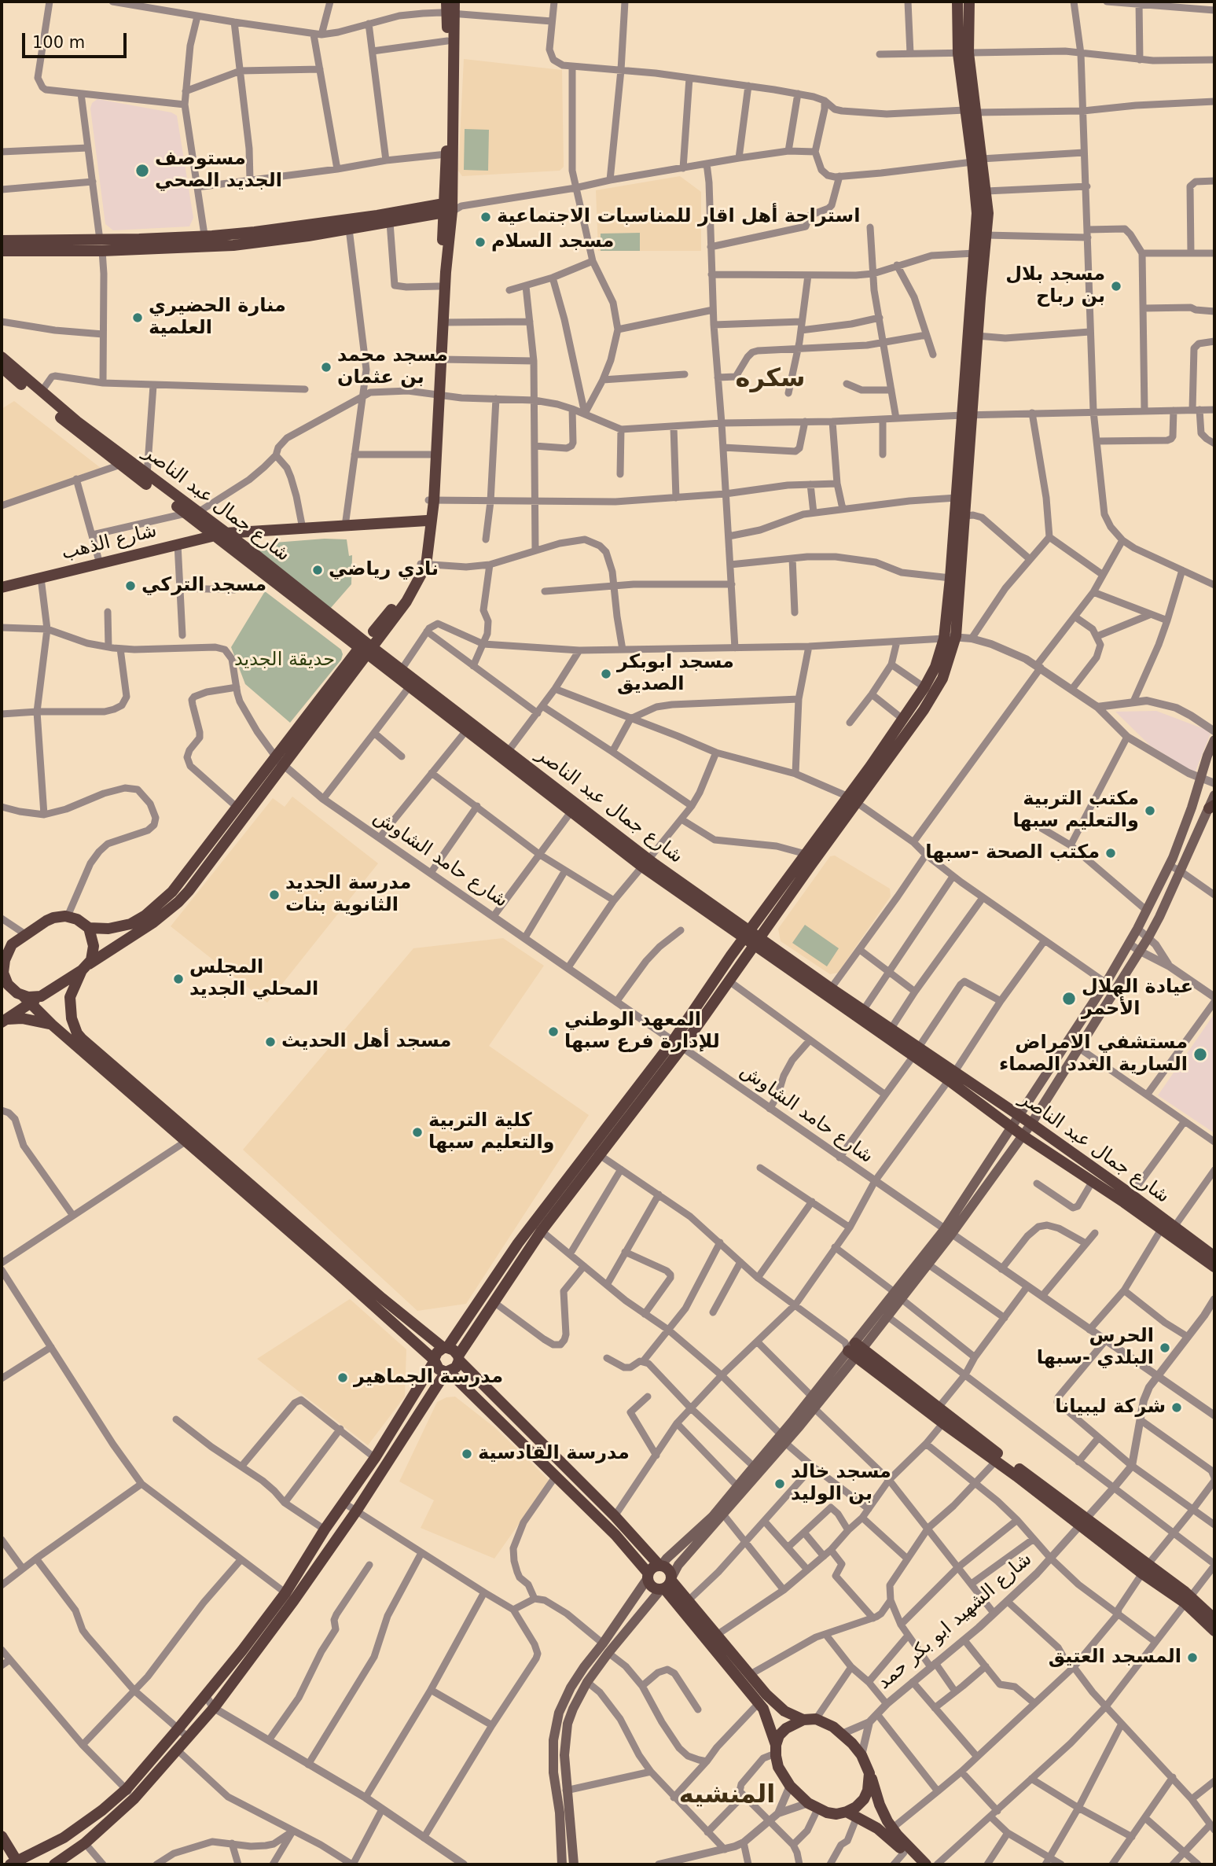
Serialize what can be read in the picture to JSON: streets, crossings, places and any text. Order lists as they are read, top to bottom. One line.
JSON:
{"streets":{"main road":["شارع جمال عبد الناصر","شارع الذهب"],"street":["شارع حامد الشاوش","شارع الشهيد ابو بكر حمد"]},"crossings":[["شارع جمال عبد الناصر","شارع الذهب"],["شارع حامد الشاوش","شارع الشهيد ابو بكر حمد"]],"districts":["سكره","المنشيه"],"parks":["حديقة الجديد"],"places":["مستوصف الجديد الصحي","استراحة أهل اقار للمناسبات الاجتماعية","مسجد السلام","مسجد بلال بن رباح","منارة الحضيري العلمية","مسجد محمد بن عثمان","نادي رياضي","مسجد التركي","مسجد ابوبكر الصديق","مكتب التربية والتعليم سبها","مكتب الصحة -سبها","مدرسة الجديد الثانوية بنات","المجلس المحلي الجديد","عيادة الهلال الأحمر","المعهد الوطني للإدارة فرع سبها","مسجد أهل الحديث","مستشفي الامراض السارية الغدد الصماء","كلية التربية والتعليم سبها","الحرس البلدي -سبها","مدرسة الجماهير","شركة ليبيانا","مدرسة القادسية","مسجد خالد بن الوليد","المسجد العتيق"],"scale_bar":"100 m"}
